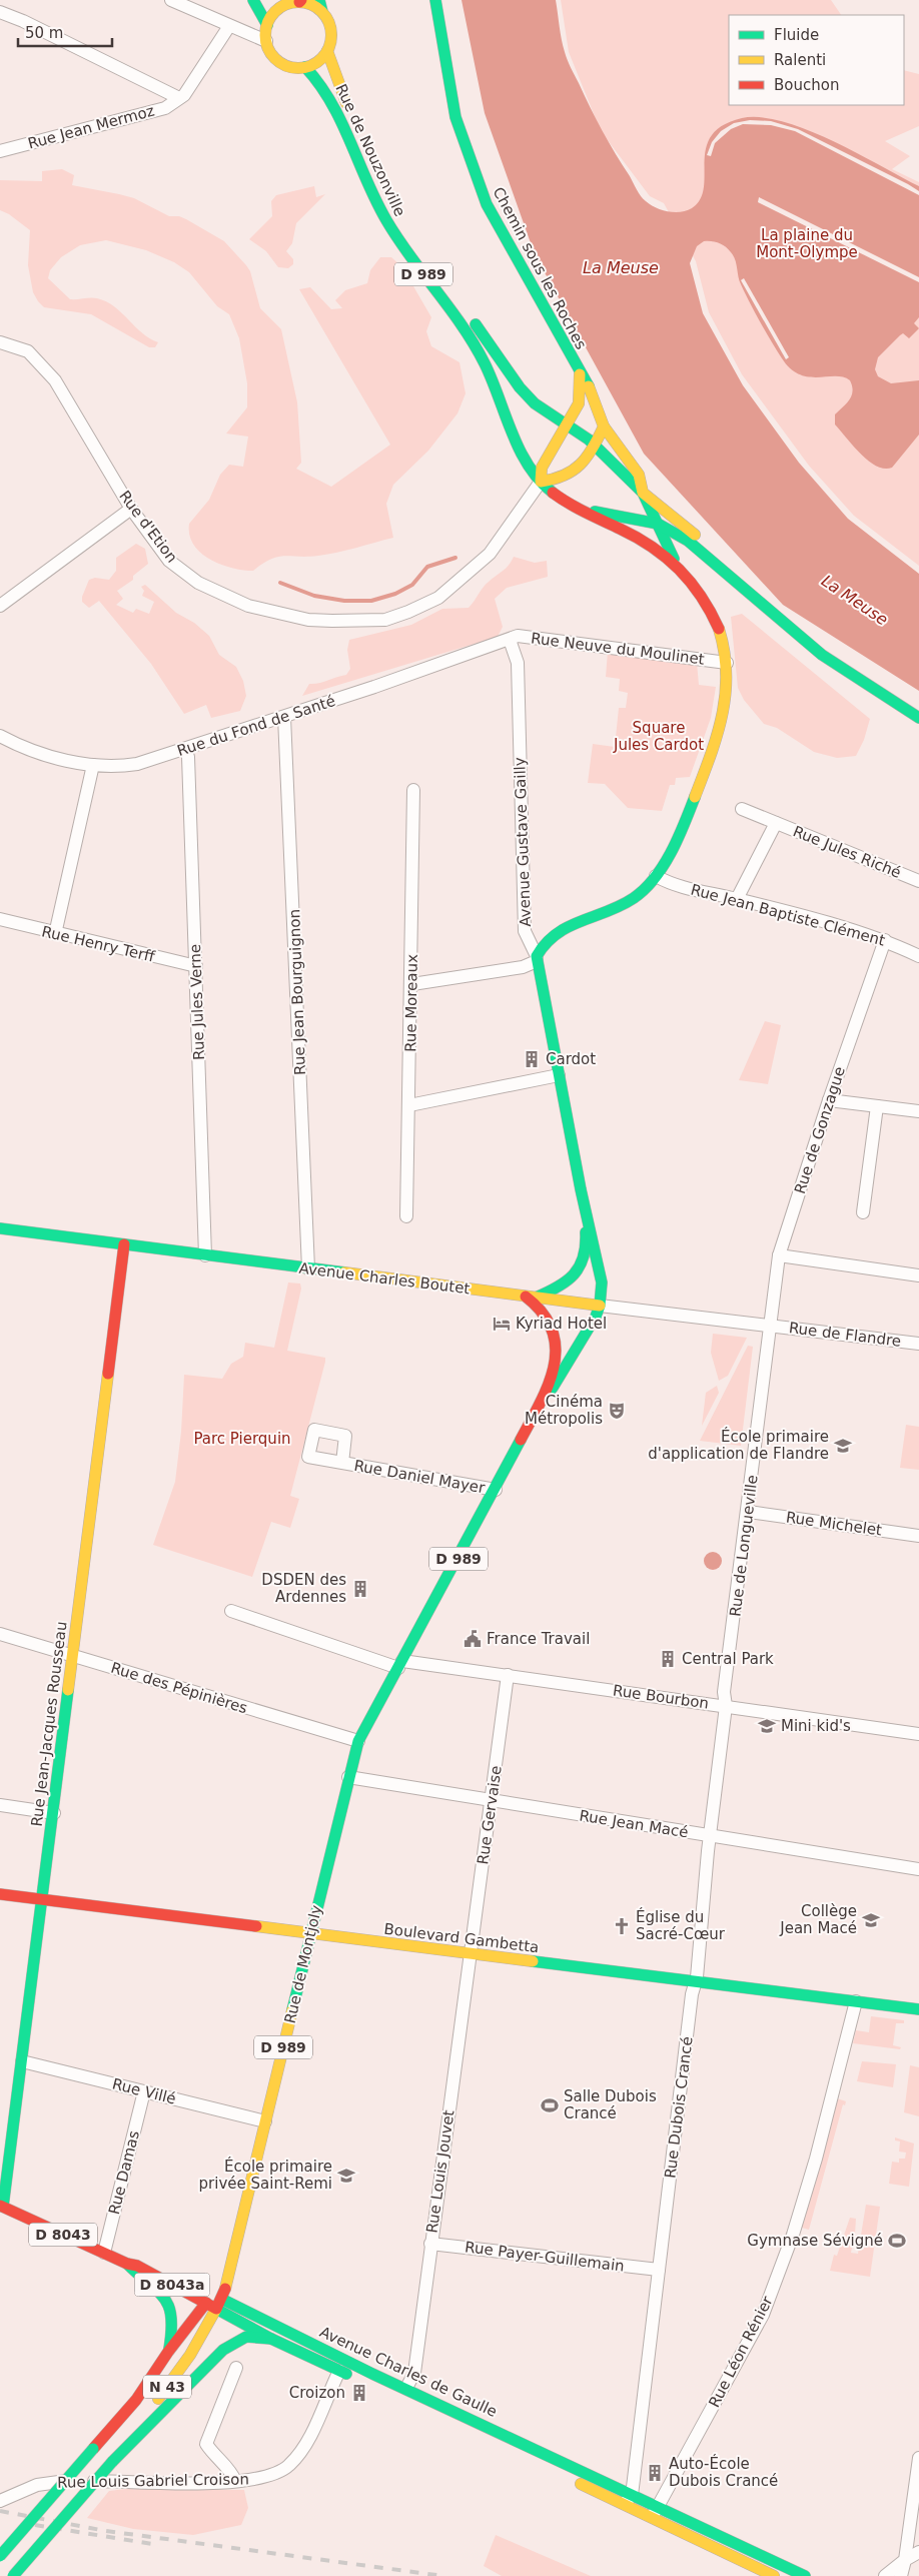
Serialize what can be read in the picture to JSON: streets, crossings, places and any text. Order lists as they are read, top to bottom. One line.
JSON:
{"streets":{"main road":["Rue de Nouzonville","Chemin sous les Roches","D 989","Avenue Gustave Gailly","Avenue Charles Boutet","Rue Jean-Jacques Rousseau","Boulevard Gambetta","Rue de Montjoly","D 8043","D 8043a","Avenue Charles de Gaulle","N 43"],"street":["Rue Jean Mermoz","Rue d'Etion","Rue Neuve du Moulinet","Rue du Fond de Santé","Rue Jules Riché","Rue Jean Baptiste Clément","Rue Henry Terff","Rue Jean Bourguignon","Rue Jules Verne","Rue Moreaux","Rue de Gonzague","Rue de Flandre","Rue Daniel Mayer","Rue Michelet","Rue de Longueville","Rue des Pépinières","Rue Bourbon","Rue Gervaise","Rue Jean Macé","Rue Villé","Rue Dubois Crancé","Rue Louis Jouvet","Rue Damas","Rue Payer-Guillemain","Rue Léon Rénier","Rue Louis Gabriel Croison"]},"crossings":[["Rue de Nouzonville","Chemin sous les Roches"],["Rue de Nouzonville","D 989"],["Rue de Nouzonville","Rue d'Etion"],["Chemin sous les Roches","D 989"],["Chemin sous les Roches","Rue d'Etion"],["D 989","Rue d'Etion"],["D 989","Rue Daniel Mayer"],["D 989","Rue Bourbon"],["D 989","Rue de Montjoly"],["Rue Neuve du Moulinet","Rue du Fond de Santé"],["Rue Neuve du Moulinet","Avenue Gustave Gailly"],["Rue du Fond de Santé","Avenue Gustave Gailly"],["Rue du Fond de Santé","Rue Jean Bourguignon"],["Rue du Fond de Santé","Rue Jules Verne"],["Rue Jules Riché","Rue Jean Baptiste Clément"],["Rue Jean Baptiste Clément","Rue de Gonzague"],["Rue Henry Terff","Rue Jules Verne"],["Rue Jean Bourguignon","Avenue Charles Boutet"],["Rue Jules Verne","Avenue Charles Boutet"],["Rue de Gonzague","Avenue Charles Boutet"],["Rue de Gonzague","Rue de Flandre"],["Rue de Gonzague","Rue de Longueville"],["Avenue Charles Boutet","Rue de Flandre"],["Avenue Charles Boutet","Rue de Longueville"],["Avenue Charles Boutet","Rue Jean-Jacques Rousseau"],["Rue de Flandre","Rue de Longueville"],["Rue Michelet","Rue de Longueville"],["Rue de Longueville","Rue Bourbon"],["Rue de Longueville","Rue Dubois Crancé"],["Rue des Pépinières","Rue Jean-Jacques Rousseau"],["Rue des Pépinières","Rue de Montjoly"],["Rue Bourbon","Rue Gervaise"],["Rue Bourbon","Rue de Montjoly"],["Rue Bourbon","Rue Dubois Crancé"],["Rue Jean-Jacques Rousseau","Boulevard Gambetta"],["Rue Jean-Jacques Rousseau","Rue Villé"],["Rue Jean-Jacques Rousseau","D 8043"],["Rue Jean-Jacques Rousseau","Avenue Charles de Gaulle"],["Rue Gervaise","Rue Jean Macé"],["Rue Gervaise","Boulevard Gambetta"],["Rue Gervaise","Rue Louis Jouvet"],["Rue Jean Macé","Rue de Montjoly"],["Rue Jean Macé","Rue Dubois Crancé"],["Boulevard Gambetta","Rue de Montjoly"],["Boulevard Gambetta","Rue Dubois Crancé"],["Boulevard Gambetta","Rue Louis Jouvet"],["Boulevard Gambetta","Rue Léon Rénier"],["Rue de Montjoly","Rue Villé"],["Rue de Montjoly","Avenue Charles de Gaulle"],["Rue de Montjoly","N 43"],["Rue Villé","Rue Damas"],["Rue Dubois Crancé","Rue Payer-Guillemain"],["Rue Dubois Crancé","Avenue Charles de Gaulle"],["Rue Louis Jouvet","Rue Payer-Guillemain"],["Rue Louis Jouvet","Avenue Charles de Gaulle"],["Rue Damas","Avenue Charles de Gaulle"],["D 8043","Avenue Charles de Gaulle"],["Rue Léon Rénier","Avenue Charles de Gaulle"],["Avenue Charles de Gaulle","N 43"],["Avenue Charles de Gaulle","Rue Louis Gabriel Croison"]],"water":["La Meuse"],"parks":["La plaine du Mont-Olympe","Square Jules Cardot","Parc Pierquin"],"places":{"building":["Cardot","DSDEN des Ardennes","Central Park","Croizon","Auto-École Dubois Crancé"],"hotel":["Kyriad Hotel"],"theatre":["Cinéma Métropolis"],"school or university":["École primaire d'application de Flandre","Mini kid's","Collège Jean Macé","École primaire privée Saint-Remi"],"public building":["France Travail"],"church":["Église du Sacré-Cœur"],"sports":["Salle Dubois Crancé","Gymnase Sévigné"]},"legend":["Fluide","Ralenti","Bouchon"],"scale_bar":"50 m"}
